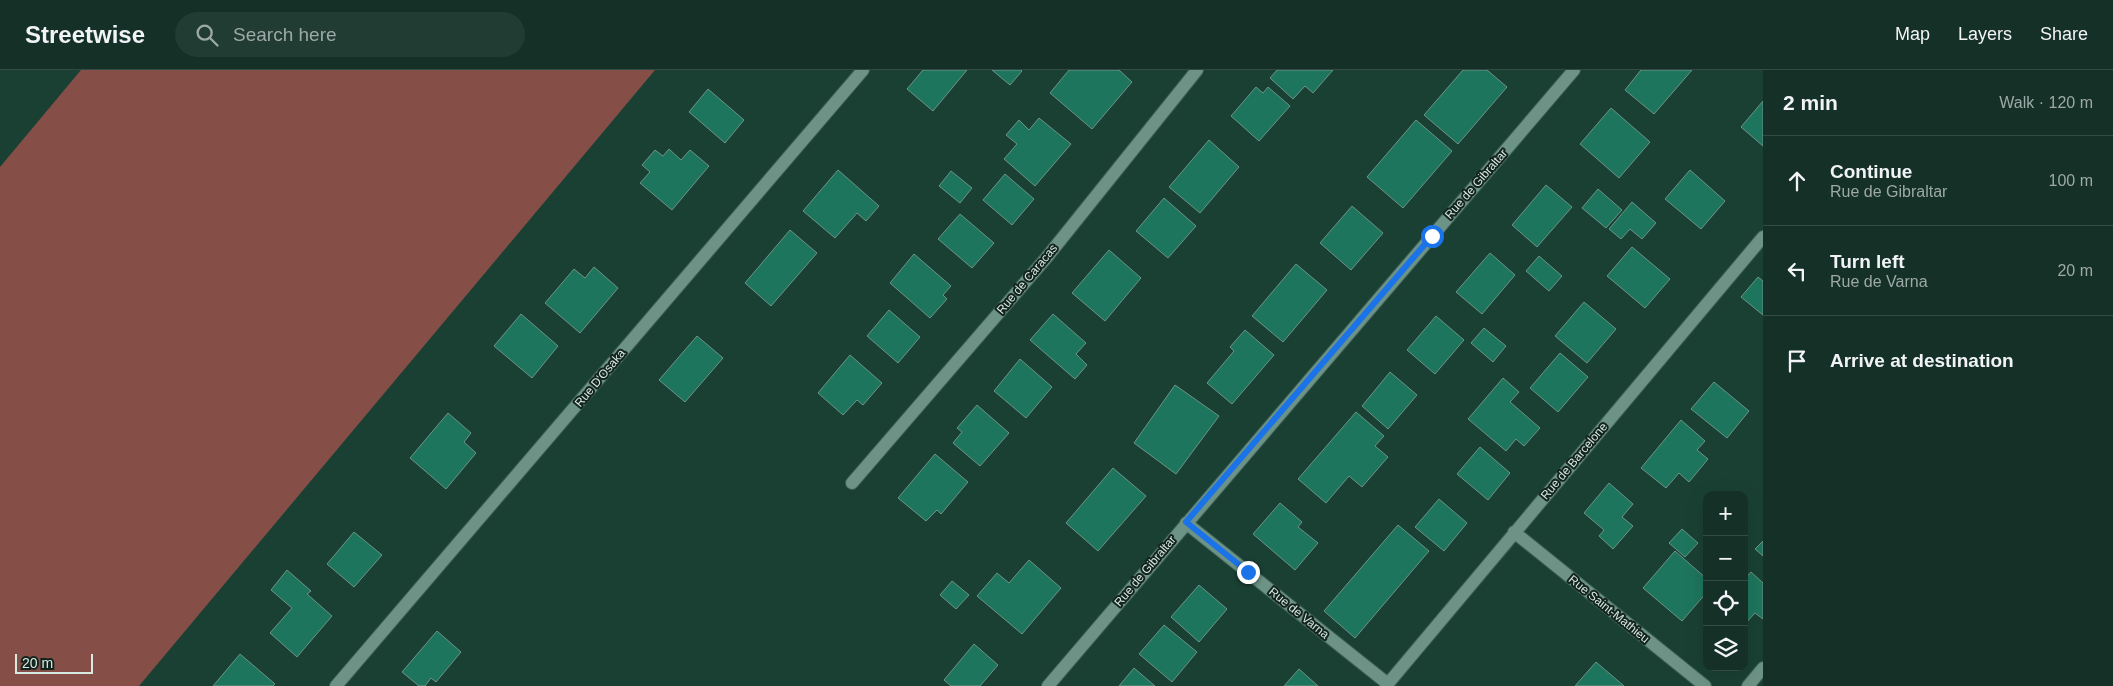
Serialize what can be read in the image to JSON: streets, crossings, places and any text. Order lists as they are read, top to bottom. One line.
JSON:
{"streets":{"street":["Rue de Gibraltar","Rue de Caracas","Rue D'Osaka","Rue de Barcelone","Rue Saint-Mathieu","Rue de Varna"]},"crossings":[["Rue de Gibraltar","Rue de Varna"],["Rue de Barcelone","Rue Saint-Mathieu"],["Rue de Barcelone","Rue de Varna"]],"scale_bar":"20 m","page":{"header":"Streetwise","search":"Search here","nav":["Map","Layers","Share"],"heading":["2 min","Walk · 120 m"],"list":[["Continue","Rue de Gibraltar","100 m"],["Turn left","Rue de Varna","20 m"],"Arrive at destination"],"map_buttons":["+","−"],"scale":"20 m"}}
